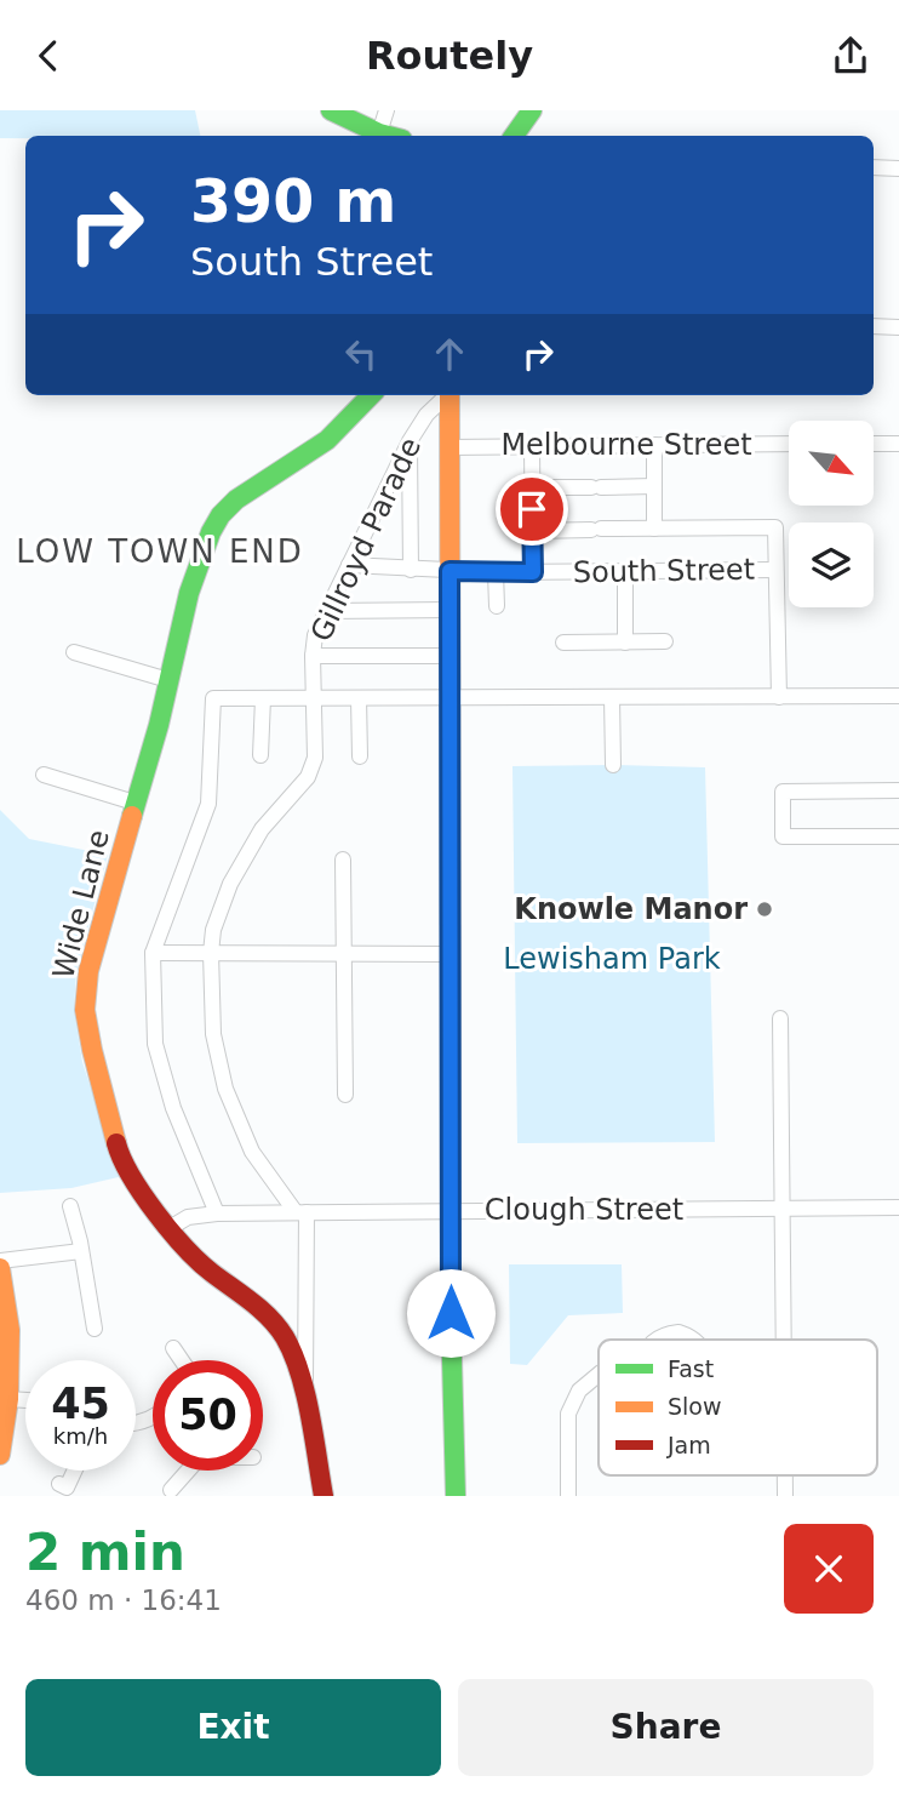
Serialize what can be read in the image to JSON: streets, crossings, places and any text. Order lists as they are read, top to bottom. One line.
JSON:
{"streets":{"street":["Melbourne Street","Gillroyd Parade","South Street","Wide Lane","Clough Street"]},"crossings":[["Gillroyd Parade","South Street"],["Gillroyd Parade","Clough Street"],["Wide Lane","Clough Street"]],"districts":["LOW TOWN END"],"parks":["Lewisham Park"],"places":["Knowle Manor"],"legend":["Fast","Slow","Jam"],"north":"bottom right","page":{"header":"Routely","turn":["390 m","South Street"],"speed":"45 km/h","limit":"50","heading":["2 min","460 m · 16:41"],"buttons":["Exit","Share"]}}
